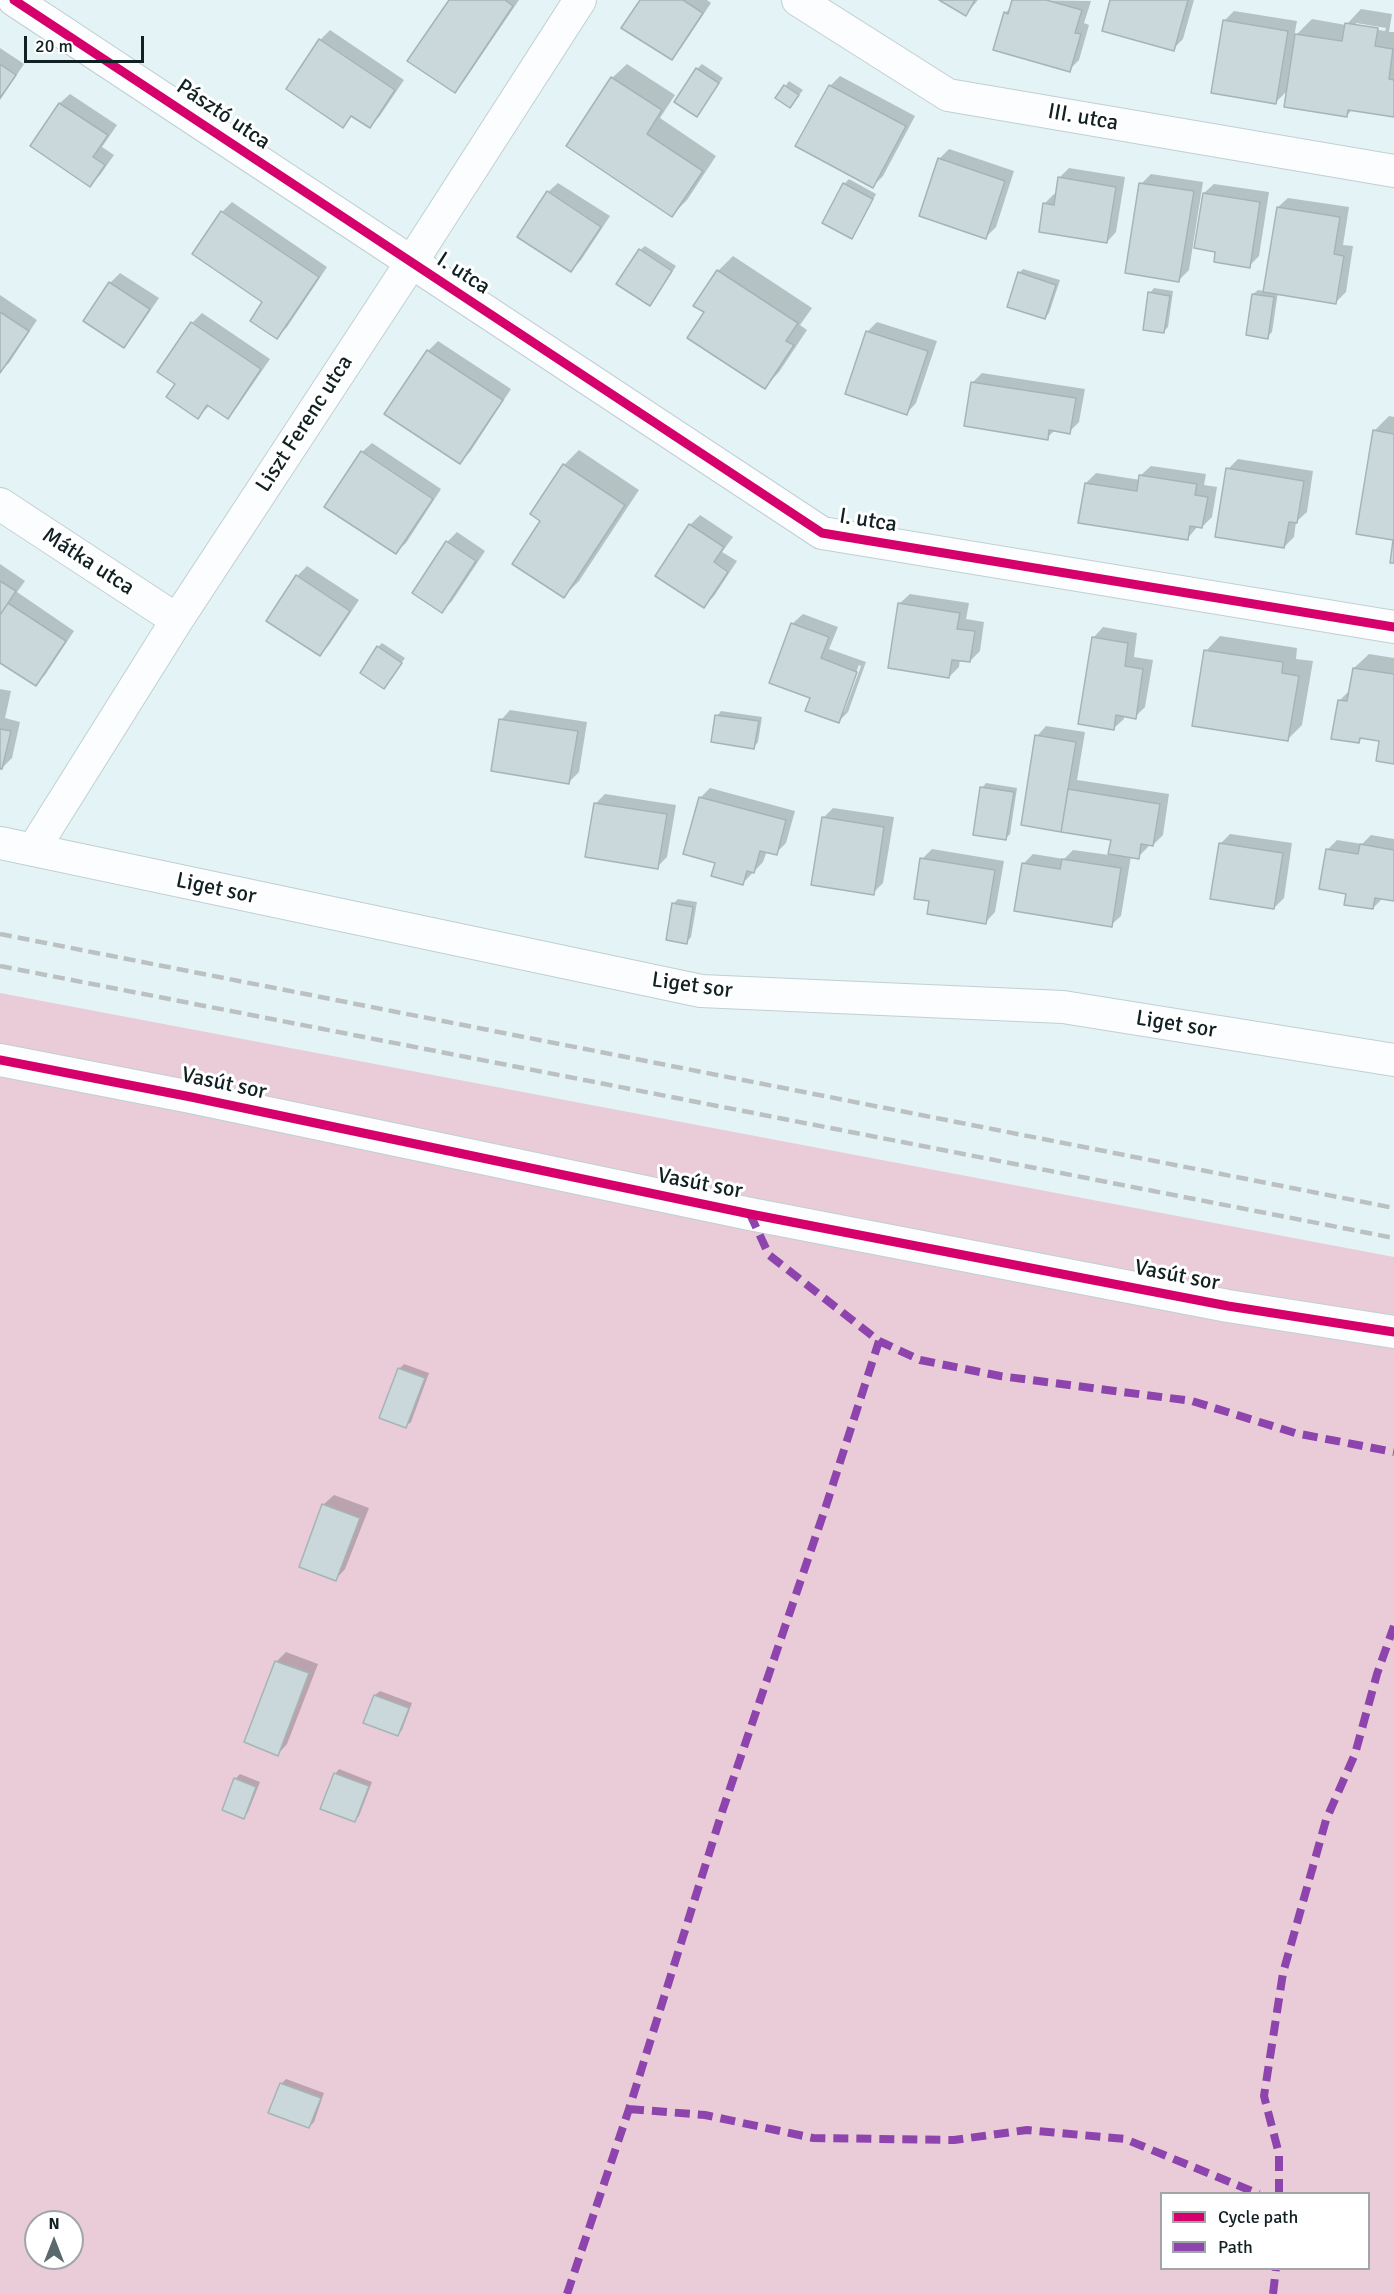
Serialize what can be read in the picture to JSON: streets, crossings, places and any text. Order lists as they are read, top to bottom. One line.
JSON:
{"streets":{"street":["Pásztó utca","III. utca","I. utca","Liszt Ferenc utca","Mátka utca","Liget sor","Vasút sor"]},"crossings":[["Pásztó utca","I. utca"],["Pásztó utca","Liszt Ferenc utca"],["I. utca","Liszt Ferenc utca"],["Liszt Ferenc utca","Mátka utca"],["Liszt Ferenc utca","Liget sor"]],"legend":["Cycle path","Path"],"scale_bar":"20 m","north":"top"}
